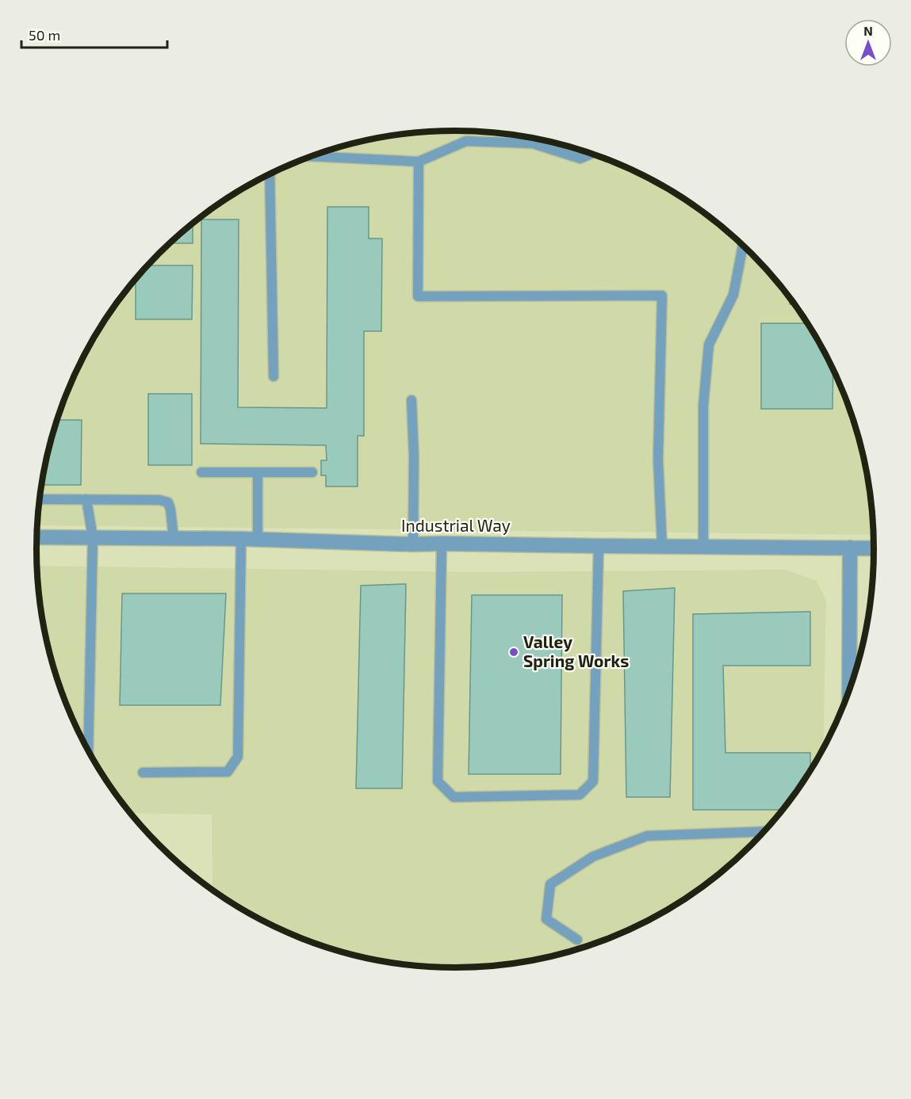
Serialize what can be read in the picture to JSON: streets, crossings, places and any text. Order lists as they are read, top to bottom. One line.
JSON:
{"streets":{"street":["Industrial Way"]},"places":["Valley Spring Works"],"scale_bar":"50 m","north":"top"}
